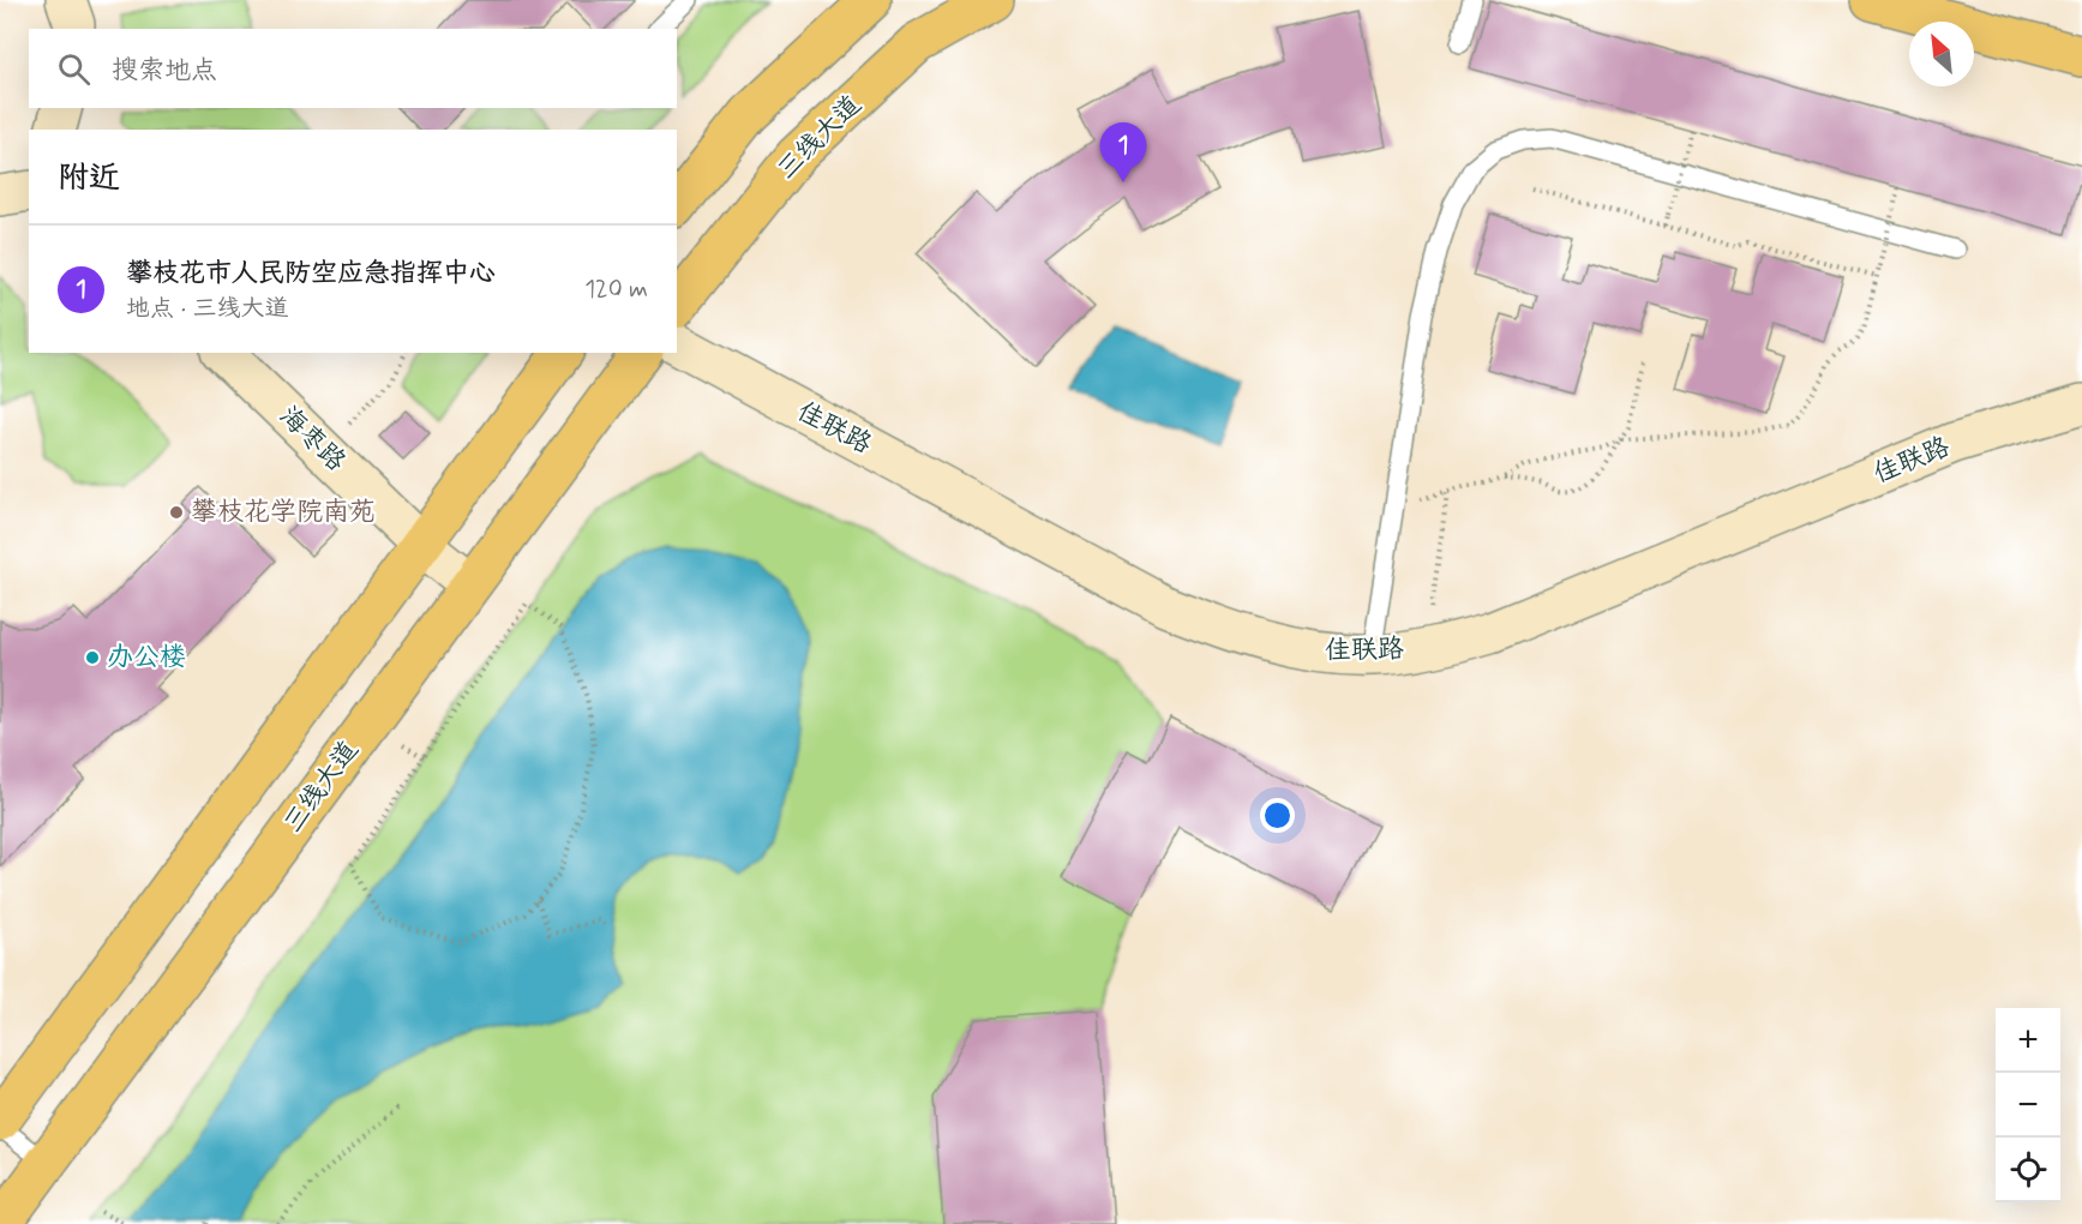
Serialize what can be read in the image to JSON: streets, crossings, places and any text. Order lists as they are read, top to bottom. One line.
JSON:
{"streets":{"main road":["三线大道"],"street":["佳联路","海枣路"]},"crossings":[["三线大道","海枣路"]],"places":["攀枝花学院南苑","办公楼"],"north":"top left","page":{"search":"搜索地点","pins":"1","heading":"附近","list":[{"mark":"1","name":"攀枝花市人民防空应急指挥中心","note":"地点 · 三线大道","value":"120 m"}],"map_buttons":["+","−"]}}
